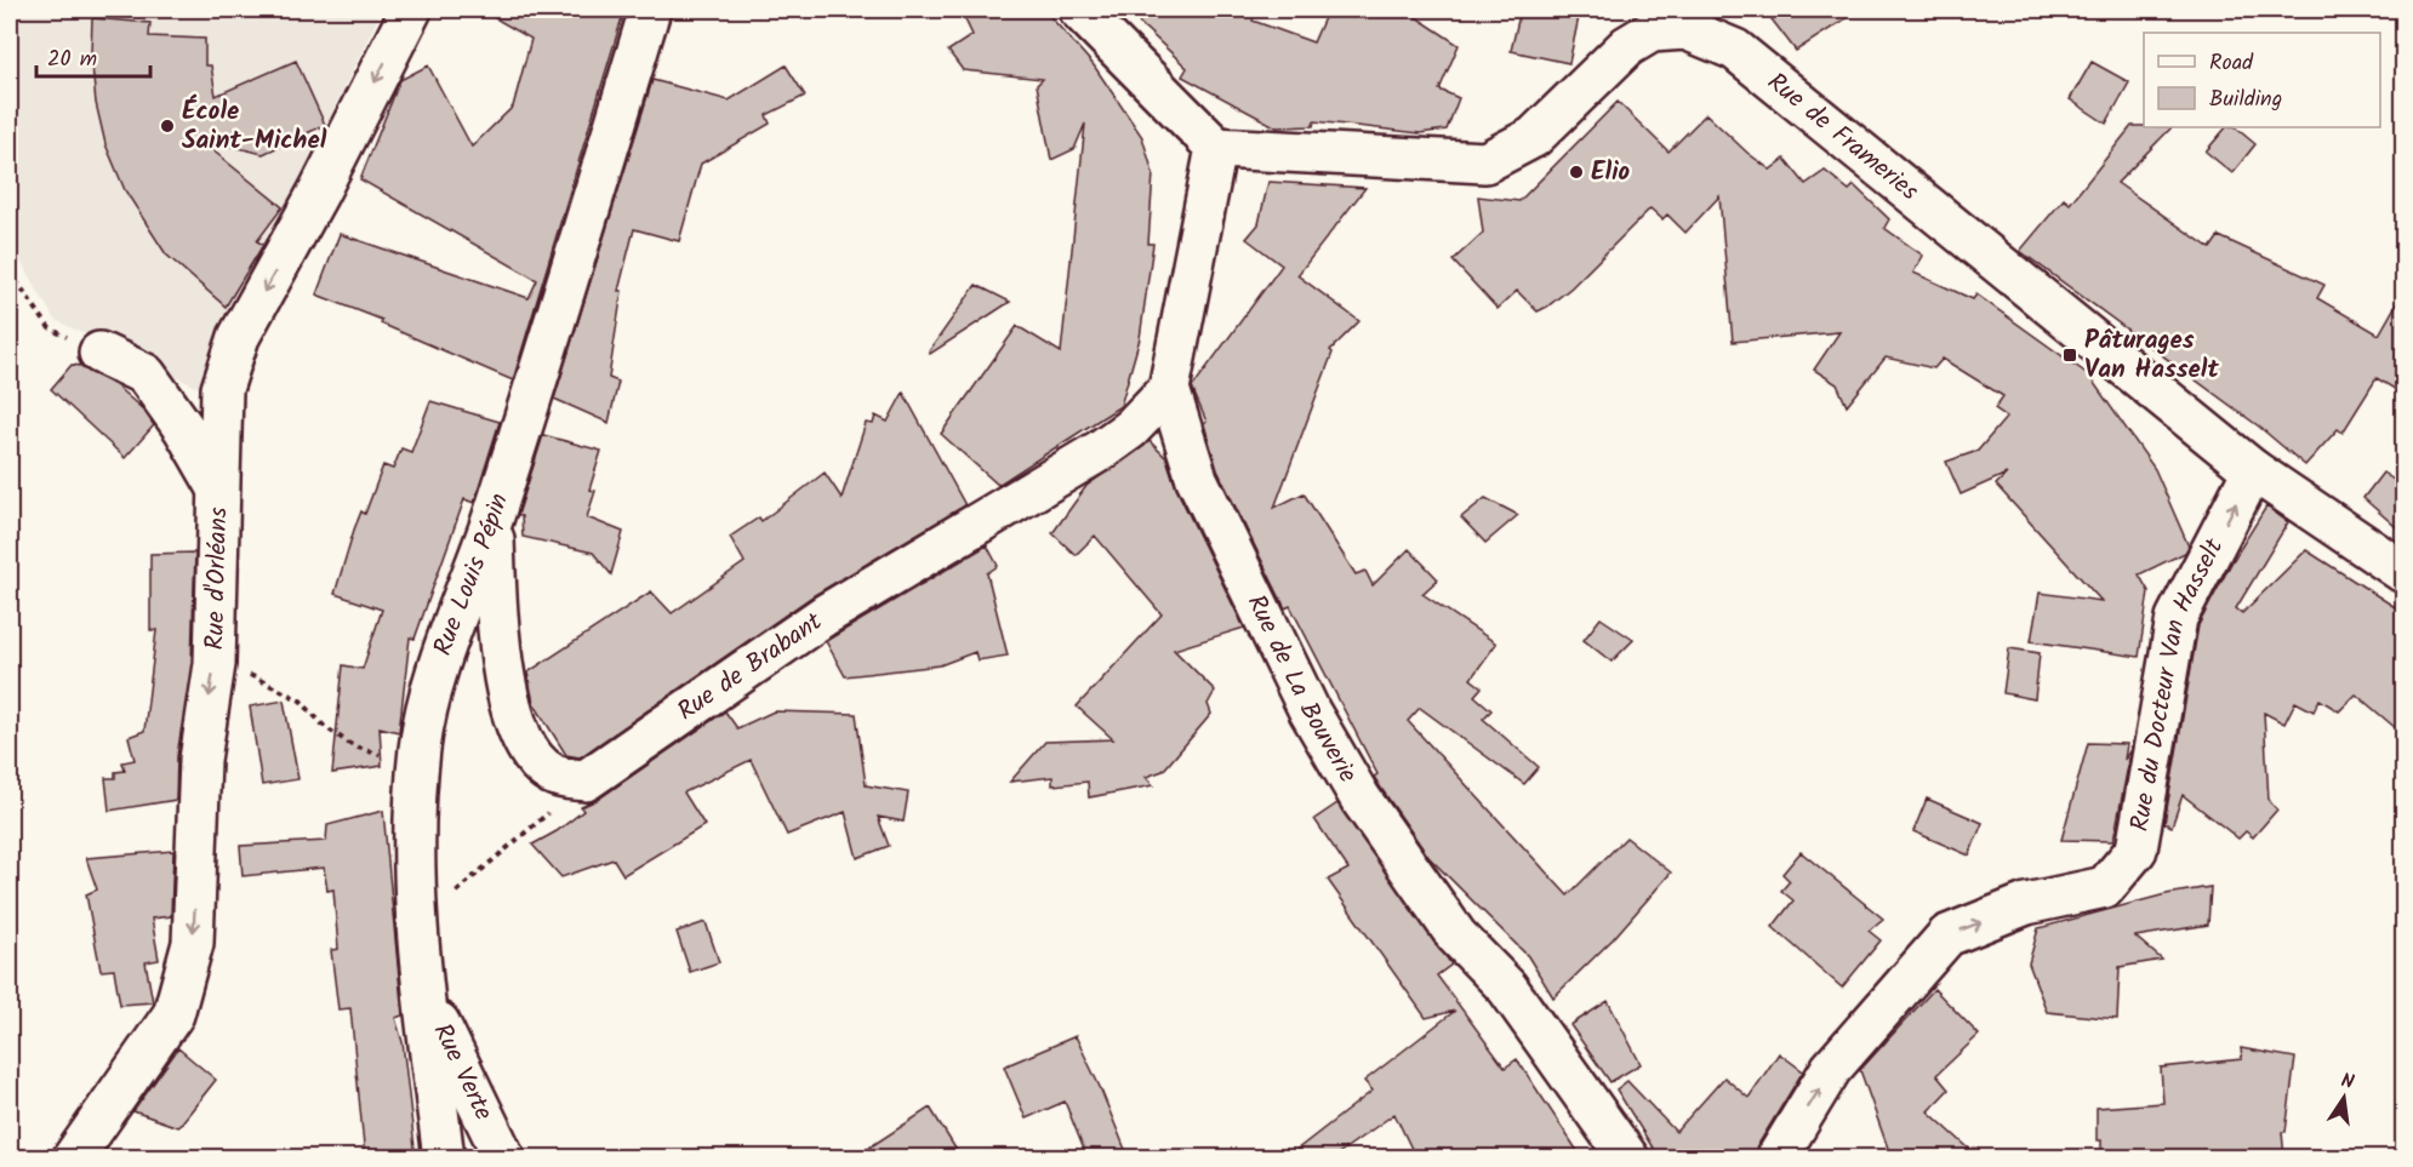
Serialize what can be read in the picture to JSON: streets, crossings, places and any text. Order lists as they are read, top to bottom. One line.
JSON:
{"streets":{"street":["Rue de Frameries","Rue Louis Pépin","Rue d'Orléans","Rue de Brabant","Rue du Docteur Van Hasselt","Rue de La Bouverie","Rue Verte"]},"crossings":[["Rue de Frameries","Rue du Docteur Van Hasselt"],["Rue de Frameries","Rue de La Bouverie"],["Rue Louis Pépin","Rue de Brabant"],["Rue Louis Pépin","Rue Verte"],["Rue de Brabant","Rue de La Bouverie"]],"one_way":["Rue d'Orléans","Rue du Docteur Van Hasselt"],"places":{"other":["École Saint-Michel","Elio"],"transit":["Pâturages Van Hasselt"]},"legend":["Road","Building"],"scale_bar":"20 m","north":"top"}
